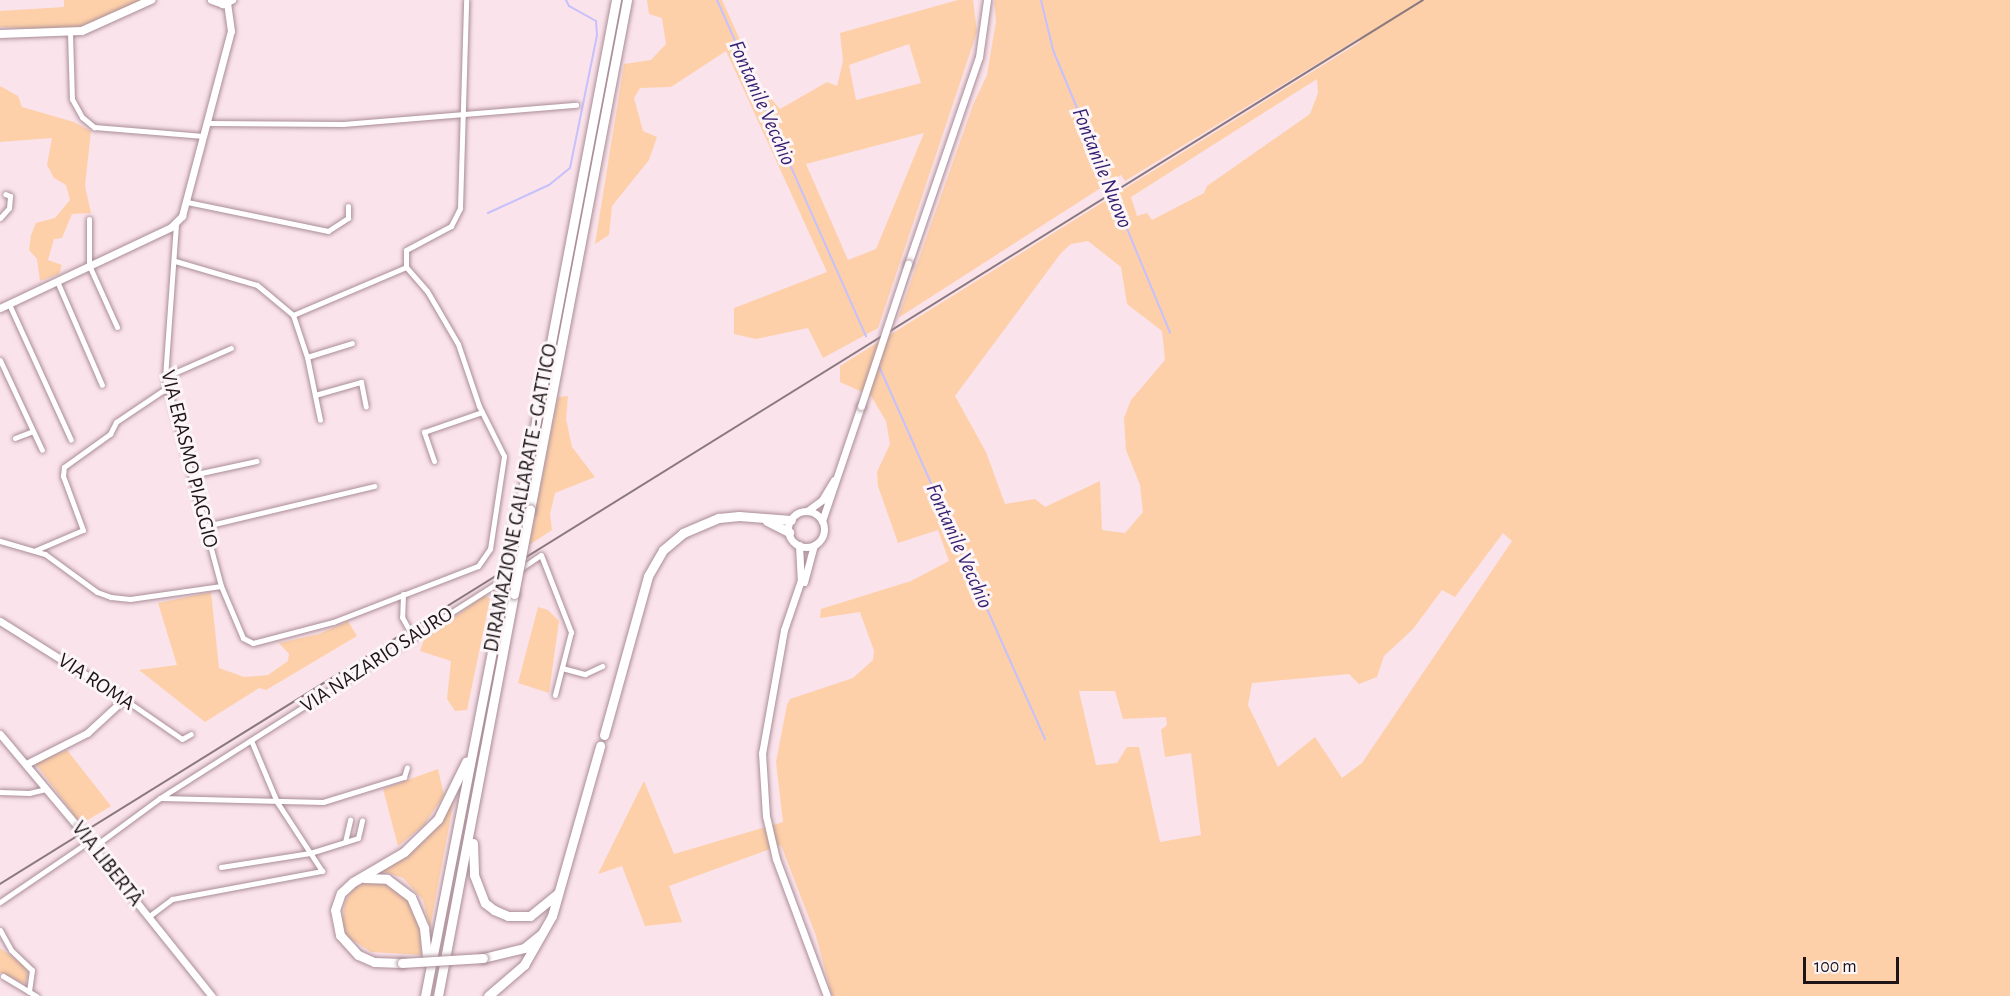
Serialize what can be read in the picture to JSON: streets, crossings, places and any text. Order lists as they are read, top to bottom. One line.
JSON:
{"streets":{"highway":["DIRAMAZIONE GALLARATE - GATTICO"],"street":["VIA ERASMO PIAGGIO","VIA NAZARIO SAURO","VIA ROMA","VIA LIBERTÀ"]},"crossings":[["VIA NAZARIO SAURO","VIA LIBERTÀ"]],"water":["Fontanile Vecchio","Fontanile Nuovo"],"scale_bar":"100 m"}
